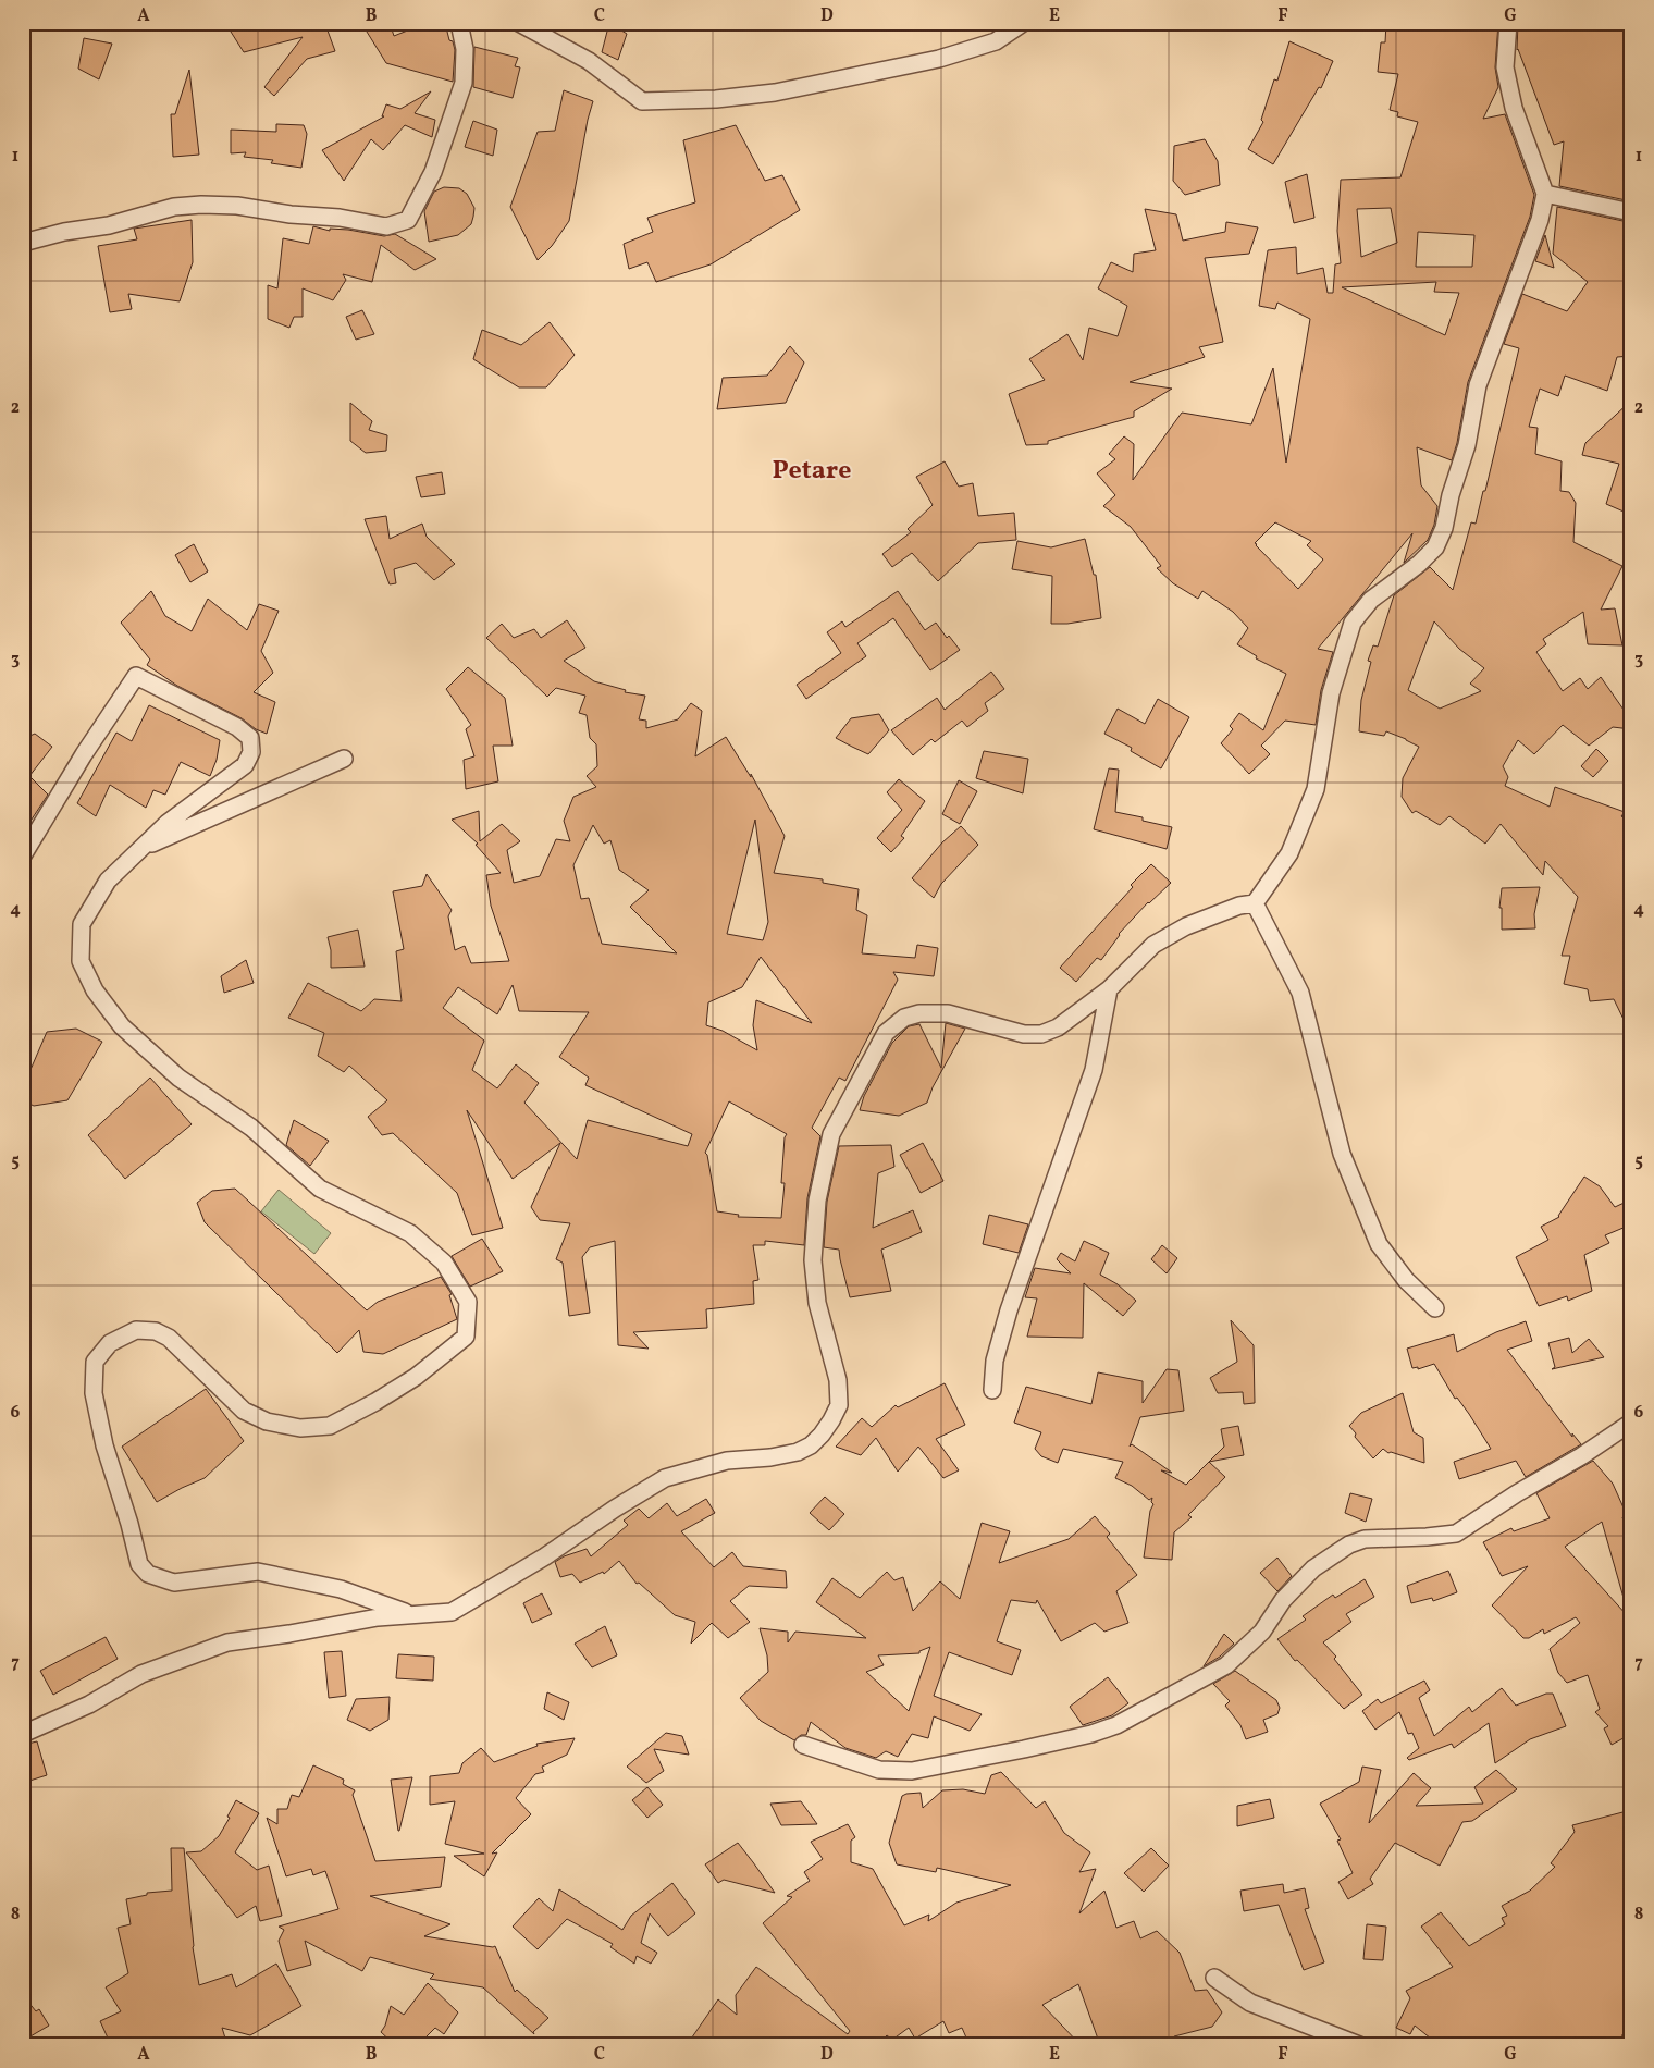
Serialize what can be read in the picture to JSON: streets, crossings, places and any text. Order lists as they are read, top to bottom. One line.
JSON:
{"districts":["Petare"],"grid":{"columns":["A","B","C","D","E","F","G"],"rows":["1","2","3","4","5","6","7","8"]}}
